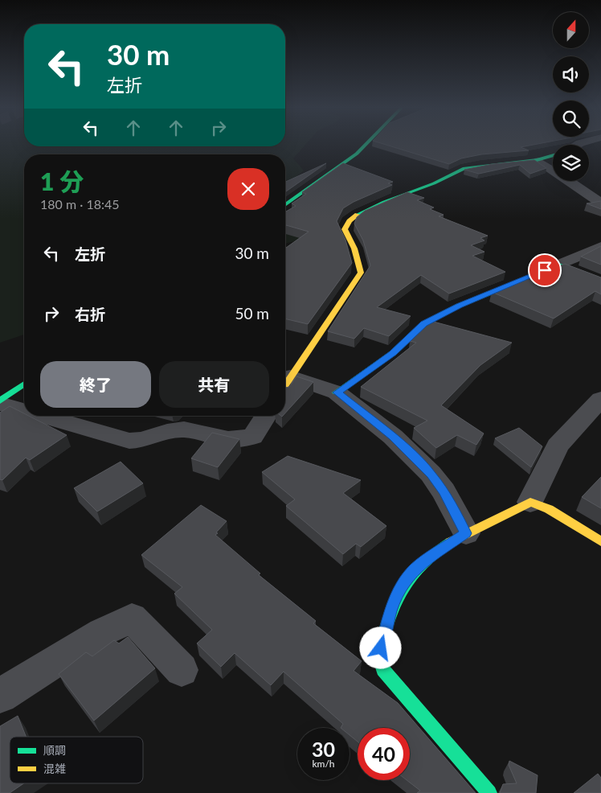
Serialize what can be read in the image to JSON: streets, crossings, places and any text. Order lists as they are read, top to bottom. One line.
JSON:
{"legend":["順調","混雑"],"north":"top","page":{"turn":["30 m","左折"],"heading":["1 分","180 m · 18:45"],"list":[{"name":"左折","value":"30 m"},{"name":"右折","value":"50 m"}],"buttons":["終了","共有"],"speed":"30 km/h","limit":"40"}}
